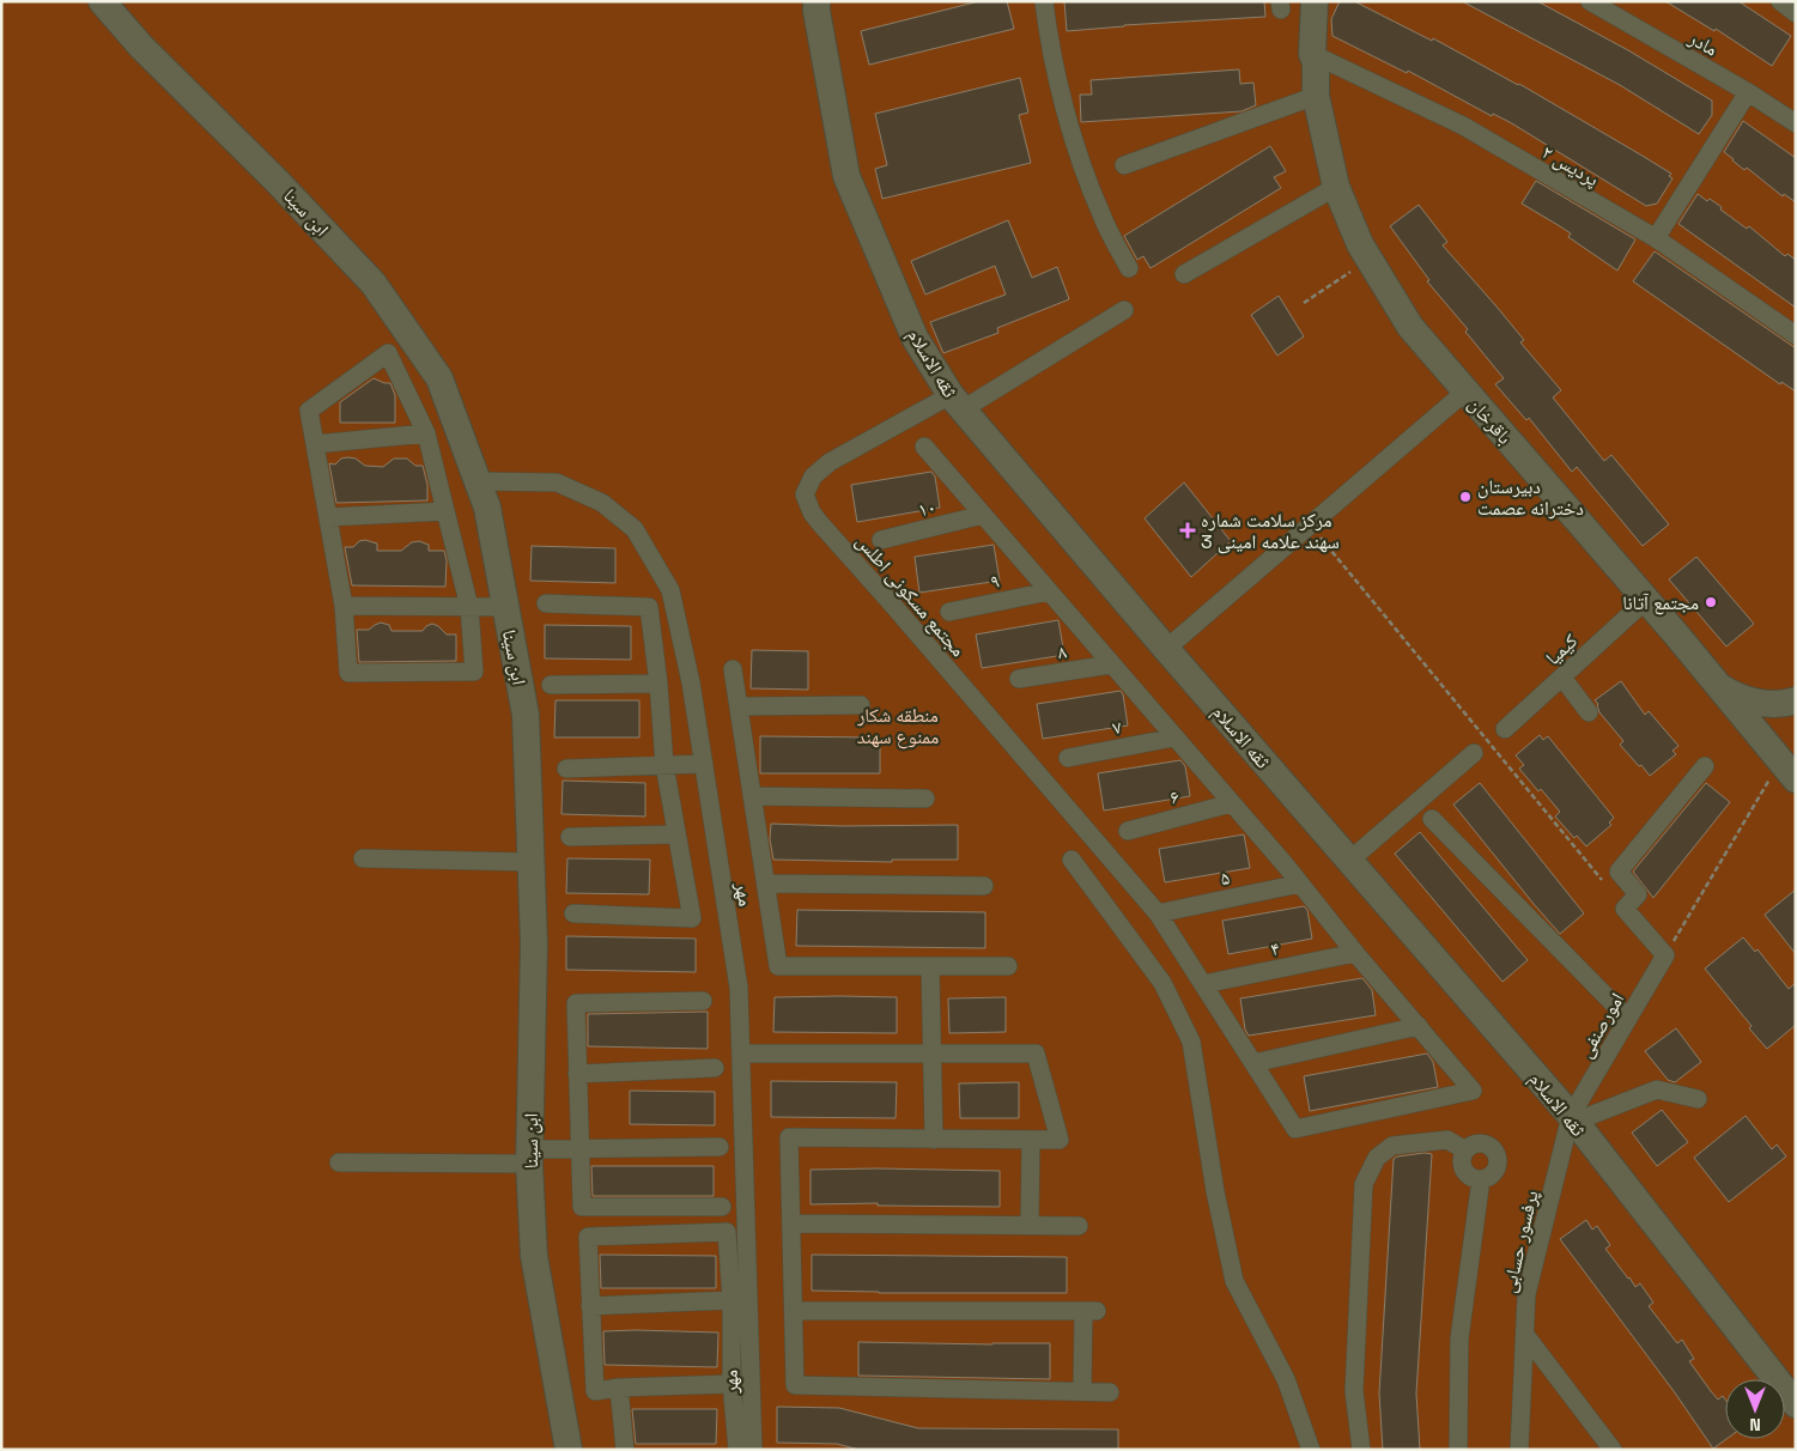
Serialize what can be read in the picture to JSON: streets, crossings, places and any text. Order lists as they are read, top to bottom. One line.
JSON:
{"streets":{"street":["مادر","پردیس ۲","ابن سینا","ثقه الاسلام","باقرخان","۱۰","۹","مجتمع مسکونی اطلس","کیمیا","۸","۷","۶","۵","مهر","۴","امورصنفی","پرفسور حسابی"]},"crossings":[["پردیس ۲","باقرخان"],["ابن سینا","مهر"],["ثقه الاسلام","مجتمع مسکونی اطلس"],["ثقه الاسلام","امورصنفی"],["ثقه الاسلام","پرفسور حسابی"],["باقرخان","کیمیا"],["مجتمع مسکونی اطلس","۵"],["امورصنفی","پرفسور حسابی"]],"parks":["منطقه شکار ممنوع سهند"],"places":{"other":["دبیرستان دخترانه عصمت","مجتمع آتانا"],"health":["مرکز سلامت شماره 3 سهند علامه امینی"]},"north":"bottom"}
